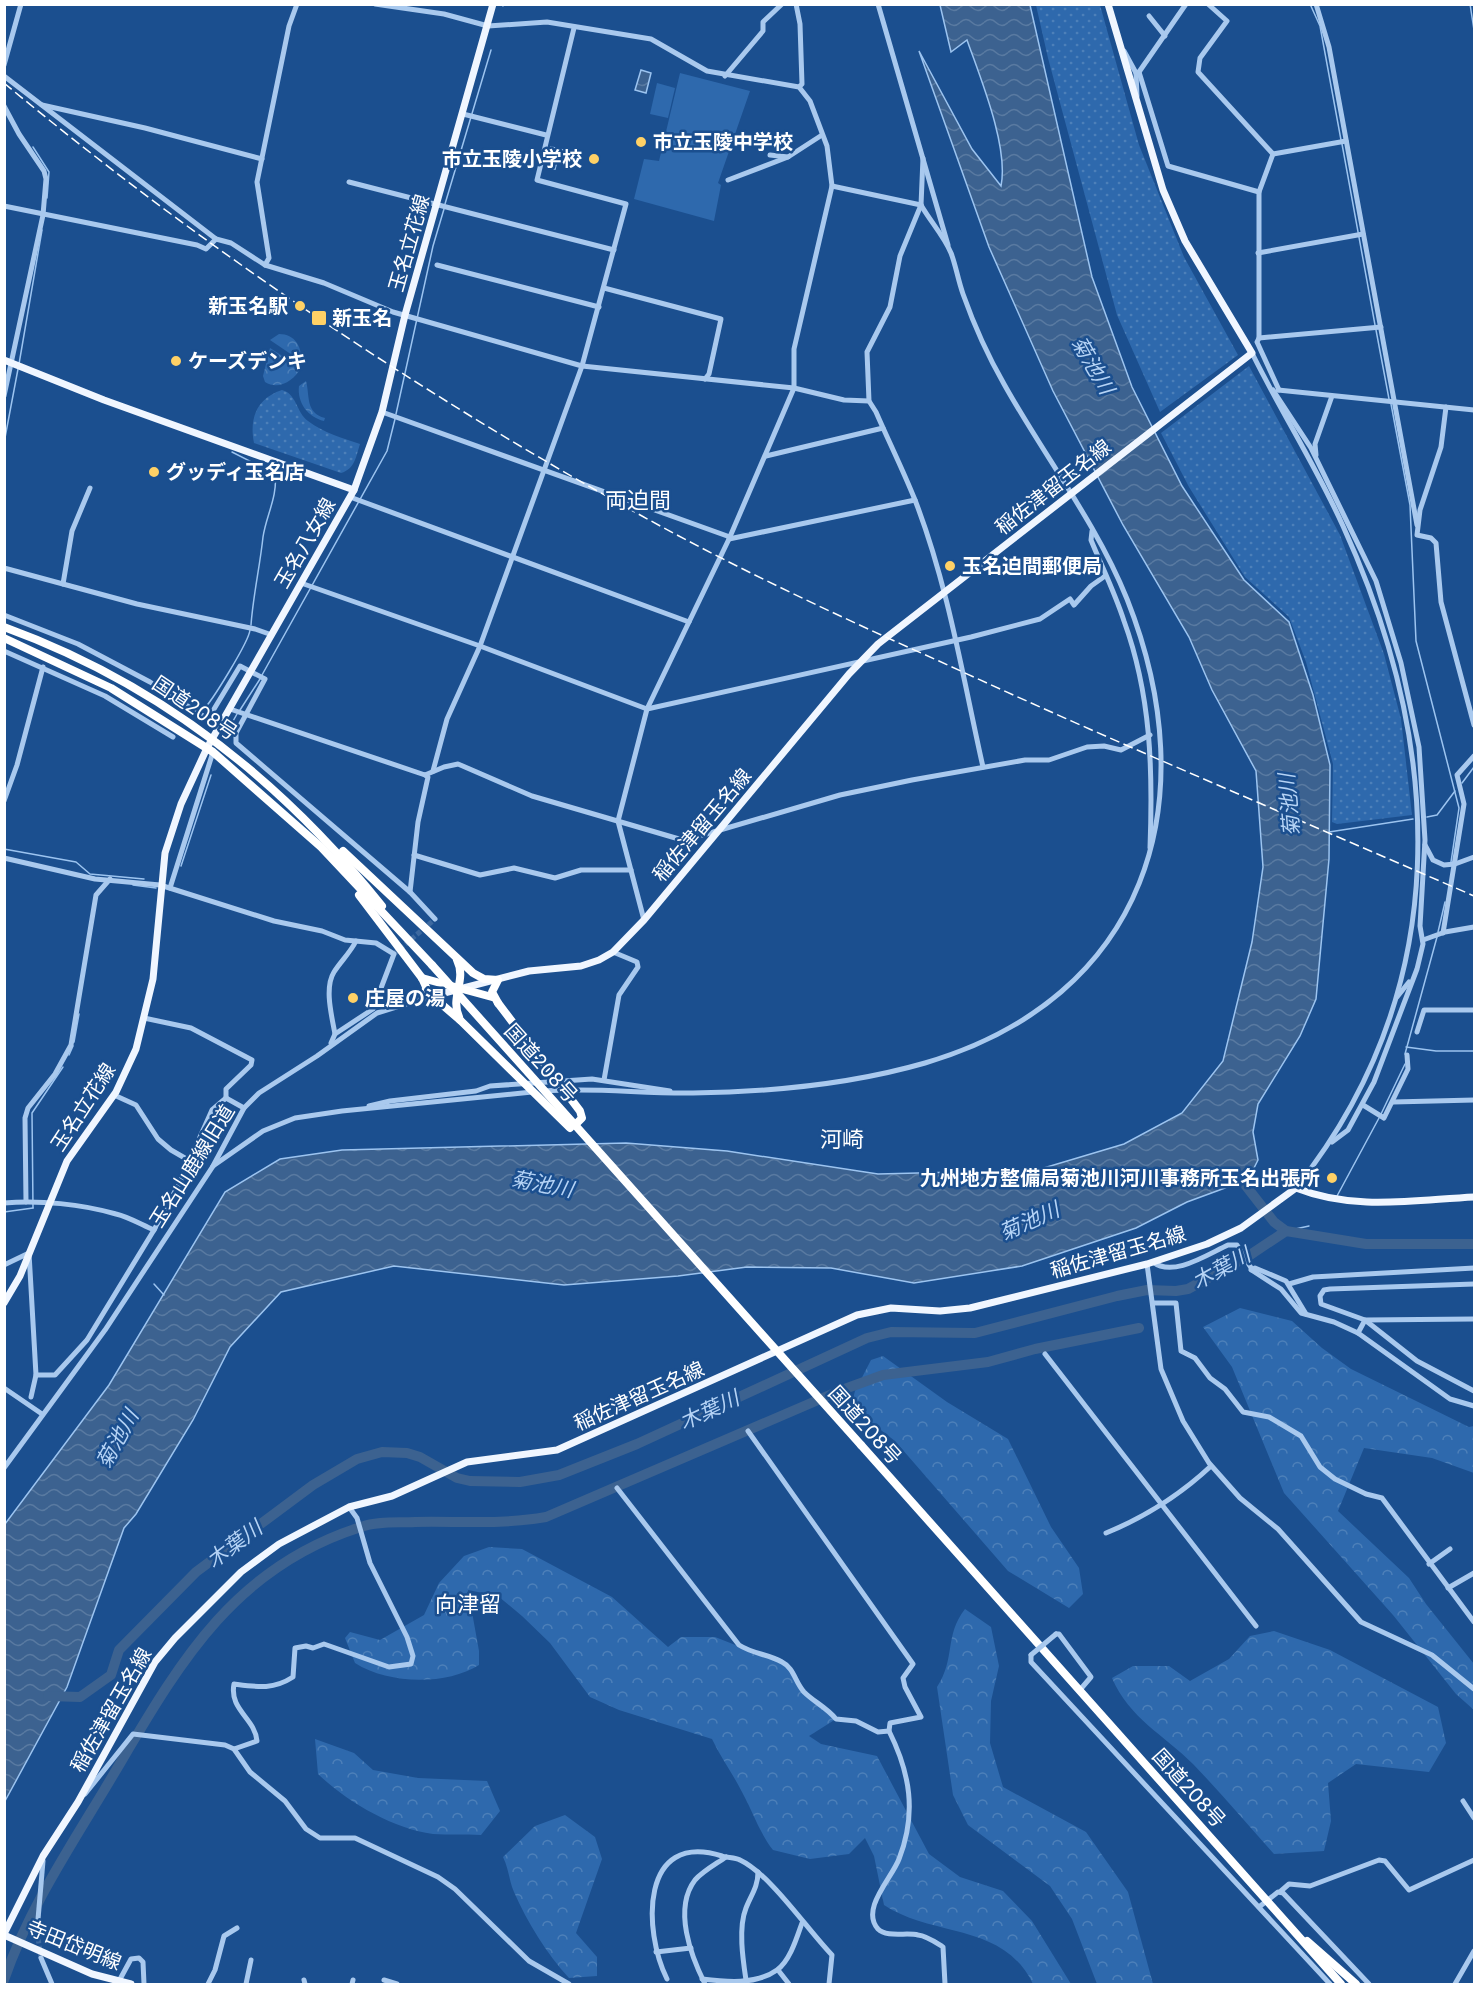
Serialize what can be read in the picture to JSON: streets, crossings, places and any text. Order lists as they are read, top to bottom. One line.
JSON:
{"streets":{"highway":["国道208号"],"main road":["玉名立花線","稲佐津留玉名線","玉名八女線","寺田岱明線"],"street":["玉名山鹿線旧道"]},"crossings":[["玉名立花線","玉名八女線"],["玉名立花線","国道208号"],["稲佐津留玉名線","玉名山鹿線旧道"],["稲佐津留玉名線","寺田岱明線"],["玉名八女線","国道208号"]],"districts":["両迫間","河崎","向津留"],"water":["菊池川","木葉川"],"places":{"other":["市立玉陵中学校","市立玉陵小学校","新玉名駅","ケーズデンキ","グッディ玉名店","玉名迫間郵便局","庄屋の湯","九州地方整備局菊池川河川事務所玉名出張所"],"transit":["新玉名"]}}
